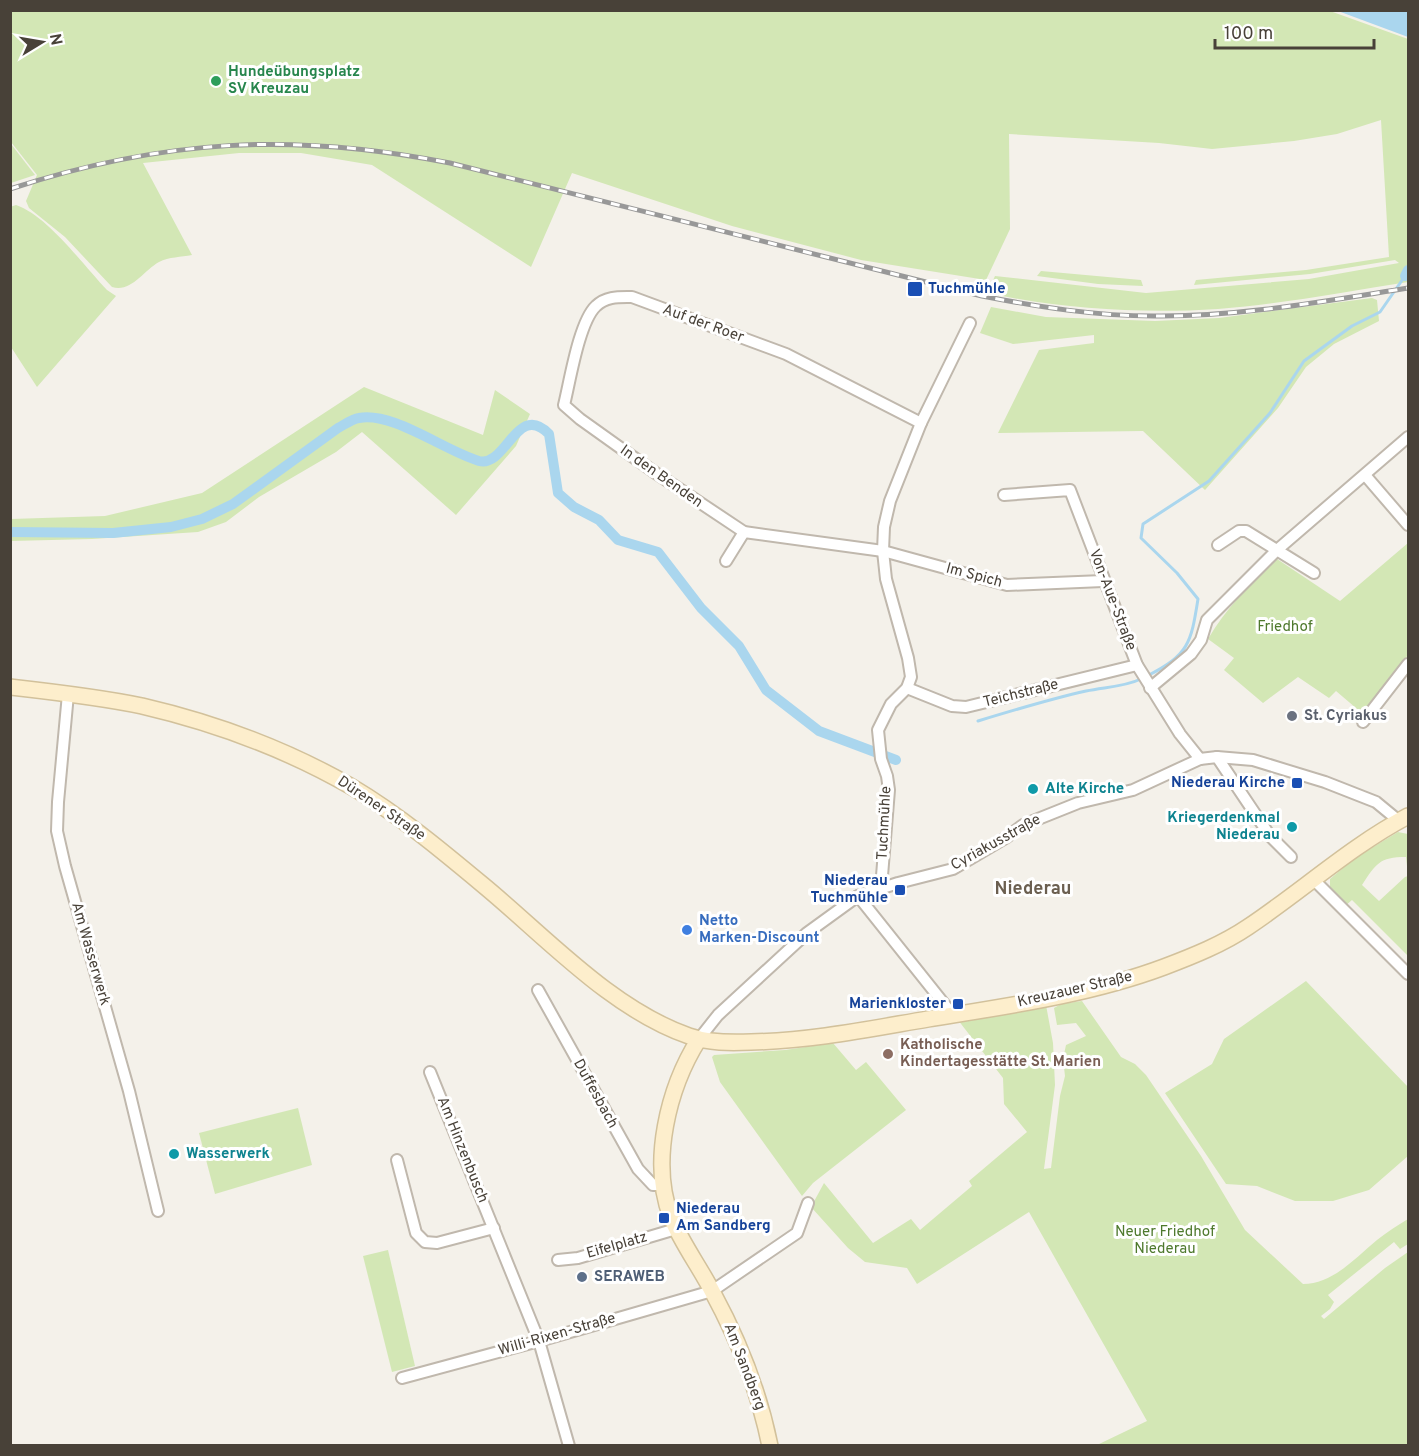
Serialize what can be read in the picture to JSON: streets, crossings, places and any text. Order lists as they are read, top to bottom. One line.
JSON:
{"streets":{"main road":["Dürener Straße","Kreuzauer Straße","Am Sandberg"],"street":["Auf der Roer","In den Benden","Im Spich","Von-Aue-Straße","Teichstraße","Tuchmühle","Cyriakusstraße","Am Wasserwerk","Duffesbach","Am Hinzenbusch","Eifelplatz","Willi-Rixen-Straße"]},"crossings":[["Auf der Roer","In den Benden"],["In den Benden","Im Spich"],["Im Spich","Von-Aue-Straße"],["Von-Aue-Straße","Teichstraße"],["Von-Aue-Straße","Cyriakusstraße"],["Teichstraße","Tuchmühle"],["Dürener Straße","Cyriakusstraße"],["Dürener Straße","Am Wasserwerk"],["Dürener Straße","Kreuzauer Straße"],["Dürener Straße","Am Sandberg"],["Tuchmühle","Cyriakusstraße"],["Cyriakusstraße","Kreuzauer Straße"],["Cyriakusstraße","Am Sandberg"],["Kreuzauer Straße","Am Sandberg"],["Duffesbach","Am Sandberg"],["Am Hinzenbusch","Willi-Rixen-Straße"],["Eifelplatz","Am Sandberg"],["Willi-Rixen-Straße","Am Sandberg"]],"districts":["Niederau"],"parks":["Friedhof","Neuer Friedhof Niederau"],"places":{"other":["Hundeübungsplatz SV Kreuzau","St. Cyriakus","Alte Kirche","Kriegerdenkmal Niederau","Netto Marken-Discount","Katholische Kindertagesstätte St. Marien","Wasserwerk","SERAWEB"],"transit":["Tuchmühle","Niederau Kirche","Niederau Tuchmühle","Marienkloster","Niederau Am Sandberg"]},"scale_bar":"100 m","north":"right"}
